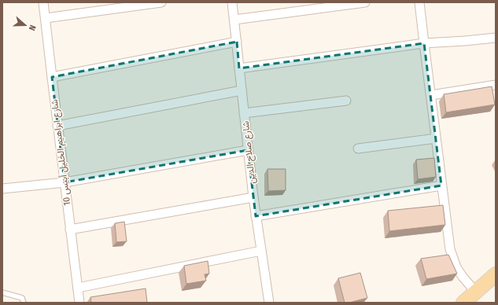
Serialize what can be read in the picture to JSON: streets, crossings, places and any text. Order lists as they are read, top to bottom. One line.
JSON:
{"streets":{"street":["شارع ابراهيم الخليل أبيس 10","شارع صلاح الدين"]},"north":"right"}
